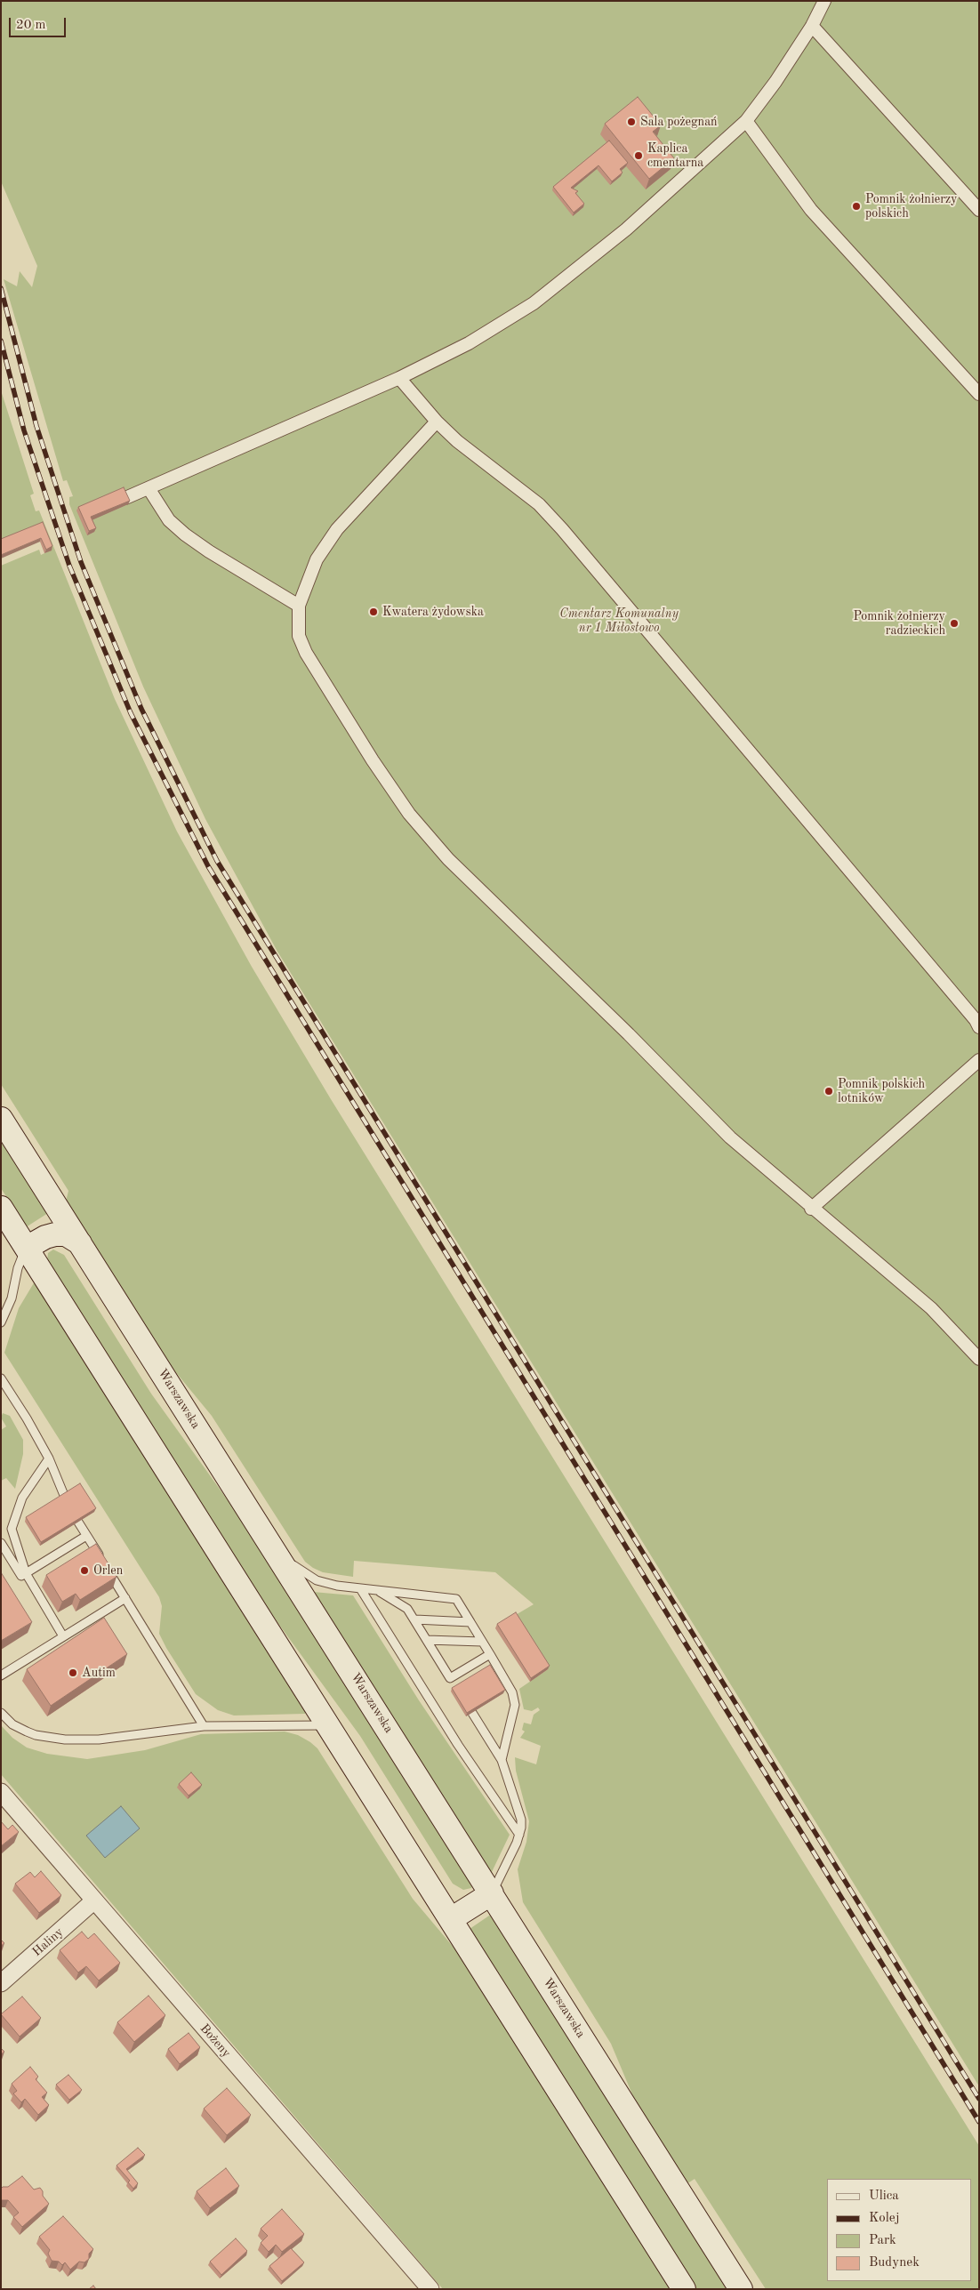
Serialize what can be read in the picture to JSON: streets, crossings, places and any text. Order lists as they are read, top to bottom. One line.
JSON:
{"streets":{"main road":["Warszawska"],"street":["Haliny","Bożeny"]},"crossings":[["Haliny","Bożeny"]],"parks":["Cmentarz Komunalny nr 1 Miłostowo"],"places":["Sala pożegnań","Kaplica cmentarna","Pomnik żołnierzy polskich","Kwatera żydowska","Pomnik żołnierzy radzieckich","Pomnik polskich lotników","Orlen","Autim"],"legend":["Ulica","Kolej","Park","Budynek"],"scale_bar":"20 m"}
